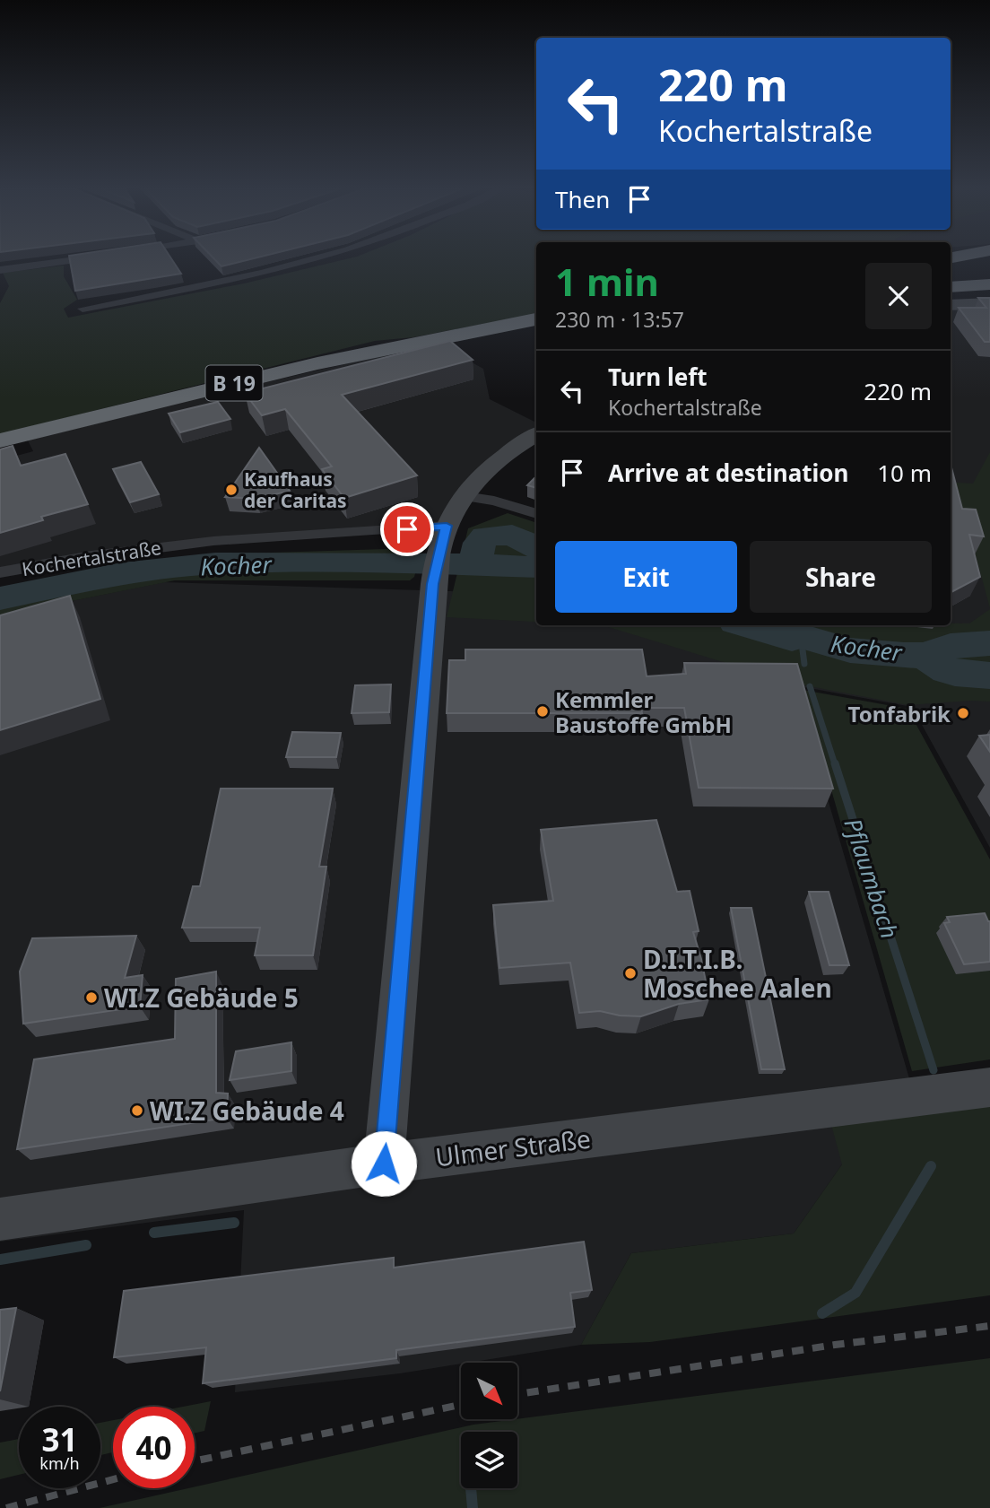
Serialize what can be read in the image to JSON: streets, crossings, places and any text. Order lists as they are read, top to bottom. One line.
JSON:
{"streets":{"highway":["B 19"],"street":["Kochertalstraße","Ulmer Straße"]},"water":["Kocher","Pflaumbach"],"places":["Kaufhaus der Caritas","Kemmler Baustoffe GmbH","Tonfabrik","D.I.T.I.B. Moschee Aalen","WI.Z Gebäude 5","WI.Z Gebäude 4"],"north":"bottom right","page":{"turn":["220 m","Kochertalstraße"],"then":"Then","heading":["1 min","230 m · 13:57"],"list":[{"name":"Turn left","note":"Kochertalstraße","value":"220 m"},{"name":"Arrive at destination","value":"10 m"}],"buttons":["Exit","Share"],"speed":"31 km/h","limit":"40"}}
